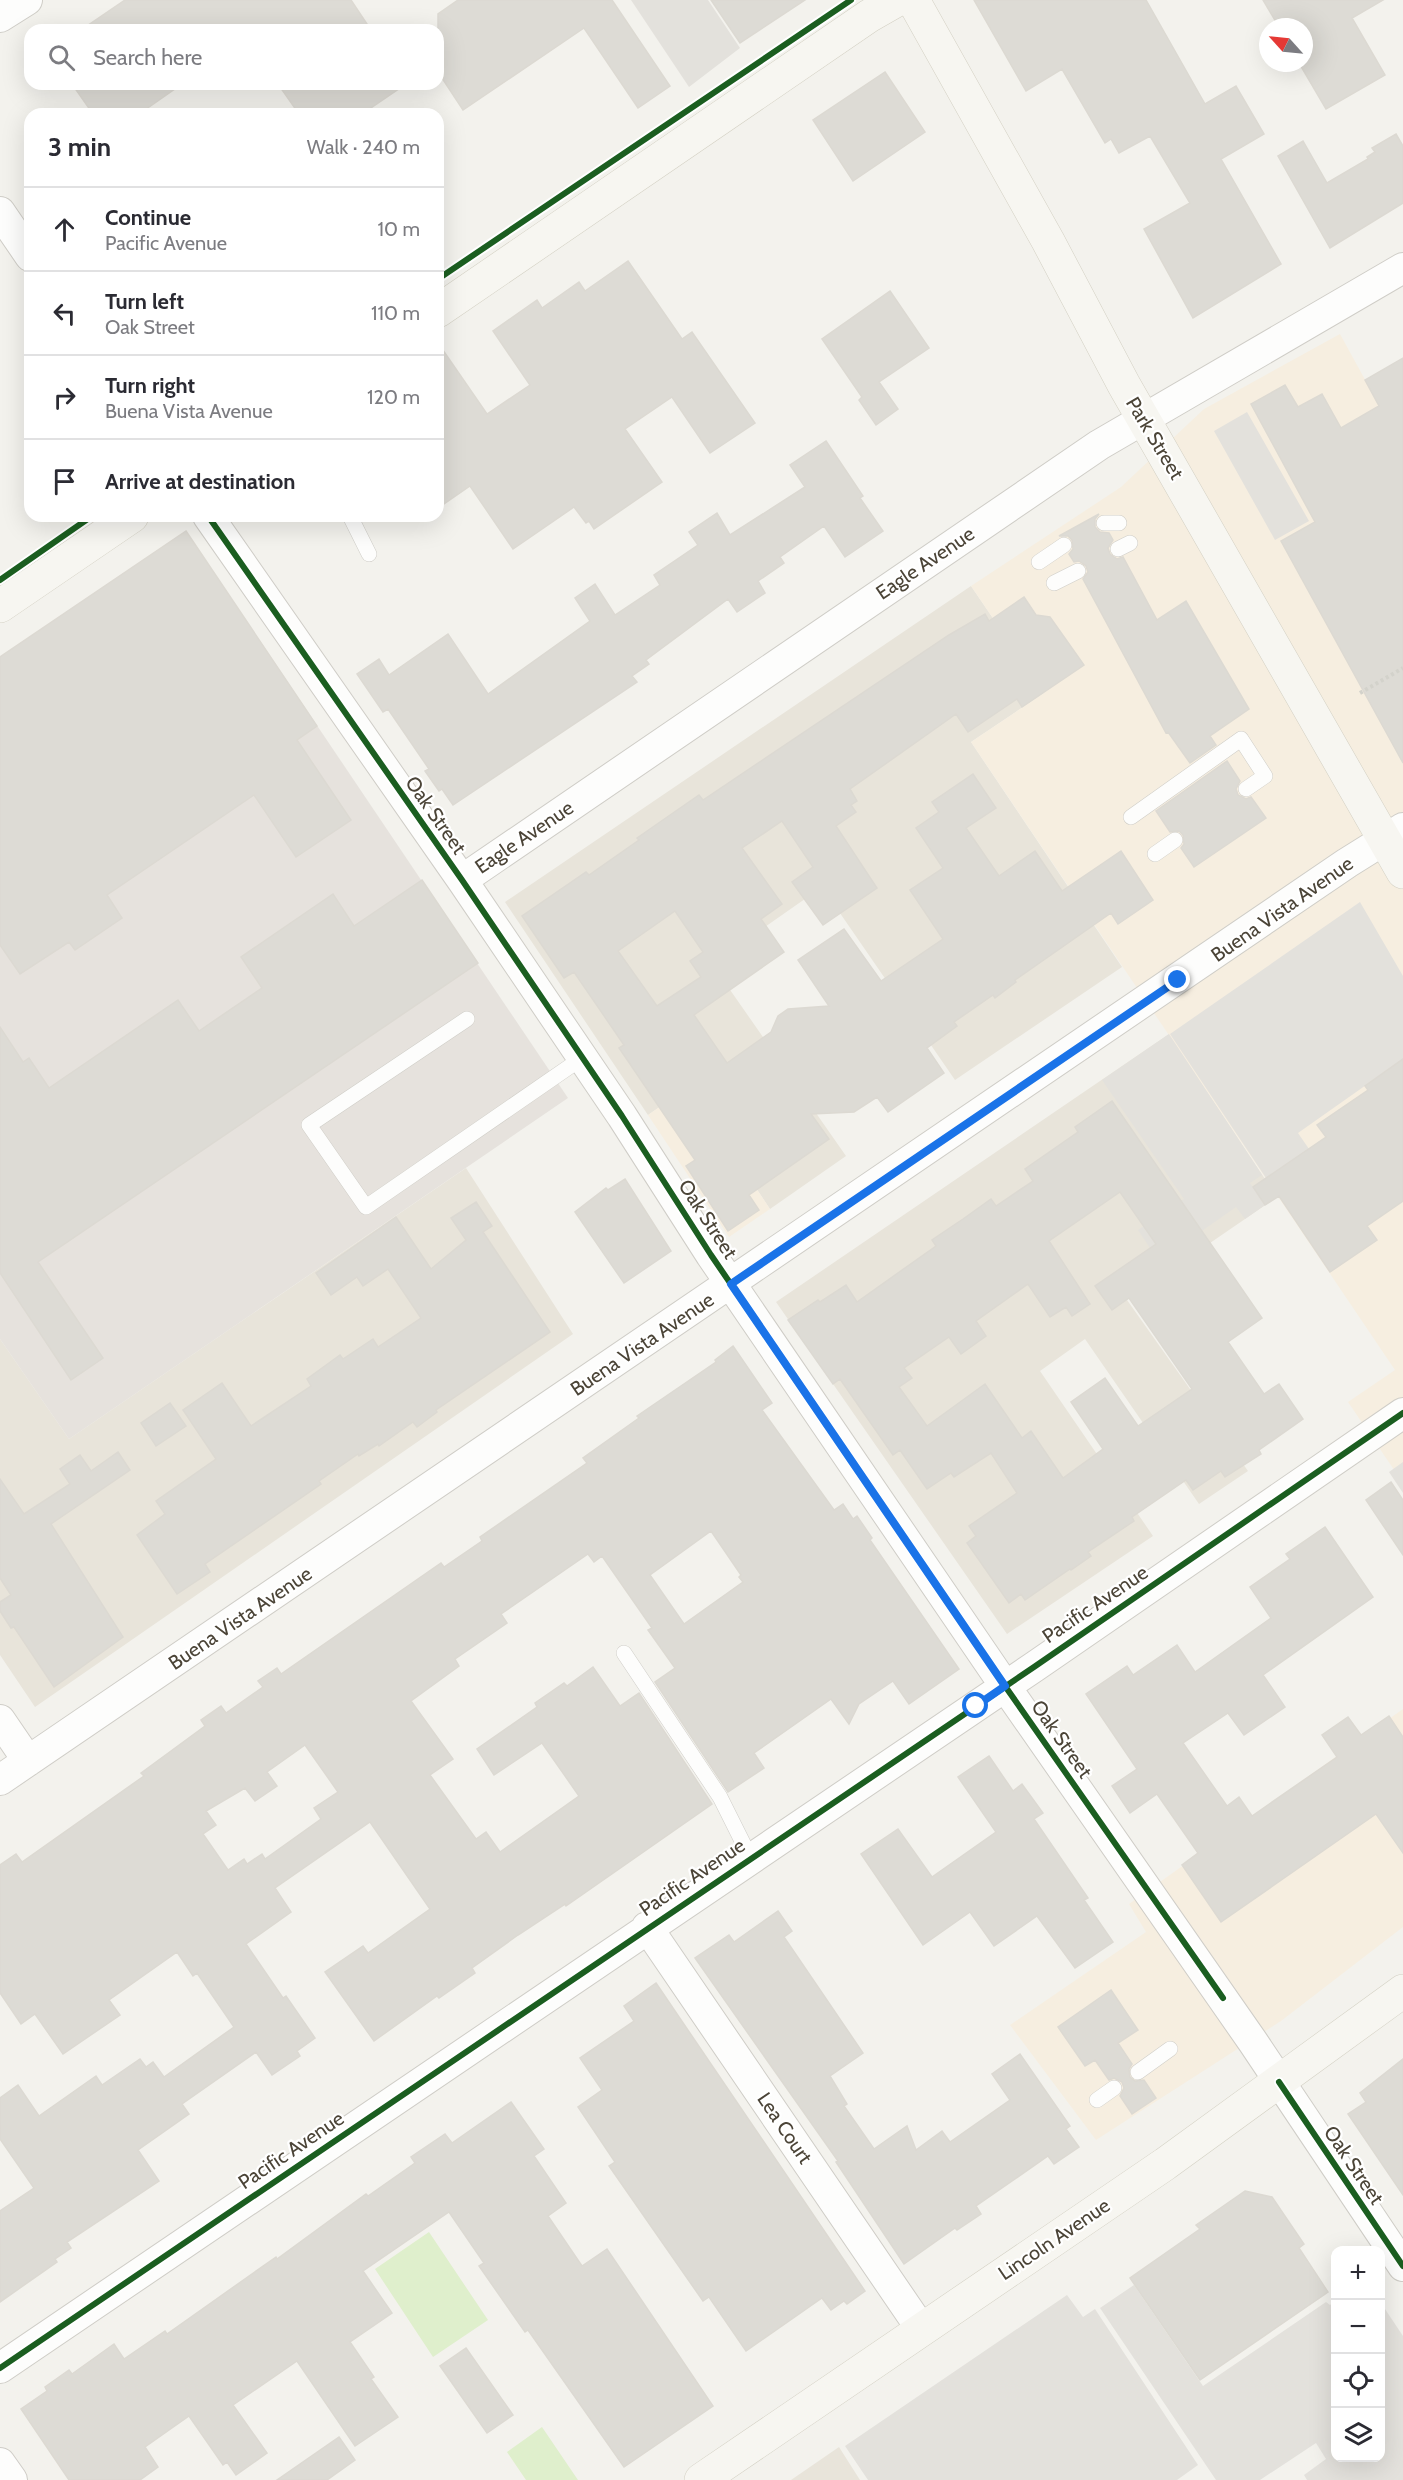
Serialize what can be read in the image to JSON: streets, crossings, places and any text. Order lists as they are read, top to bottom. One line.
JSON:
{"streets":{"main road":["Park Street","Lincoln Avenue"],"street":["Eagle Avenue","Oak Street","Buena Vista Avenue","Pacific Avenue","Lea Court"]},"crossings":[["Park Street","Eagle Avenue"],["Park Street","Buena Vista Avenue"],["Eagle Avenue","Oak Street"],["Oak Street","Buena Vista Avenue"],["Oak Street","Pacific Avenue"],["Oak Street","Lincoln Avenue"],["Pacific Avenue","Lea Court"],["Lea Court","Lincoln Avenue"]],"north":"top left","page":{"search":"Search here","heading":["3 min","Walk · 240 m"],"list":[["Continue","Pacific Avenue","10 m"],["Turn left","Oak Street","110 m"],["Turn right","Buena Vista Avenue","120 m"],"Arrive at destination"],"map_buttons":["+","−"]}}
